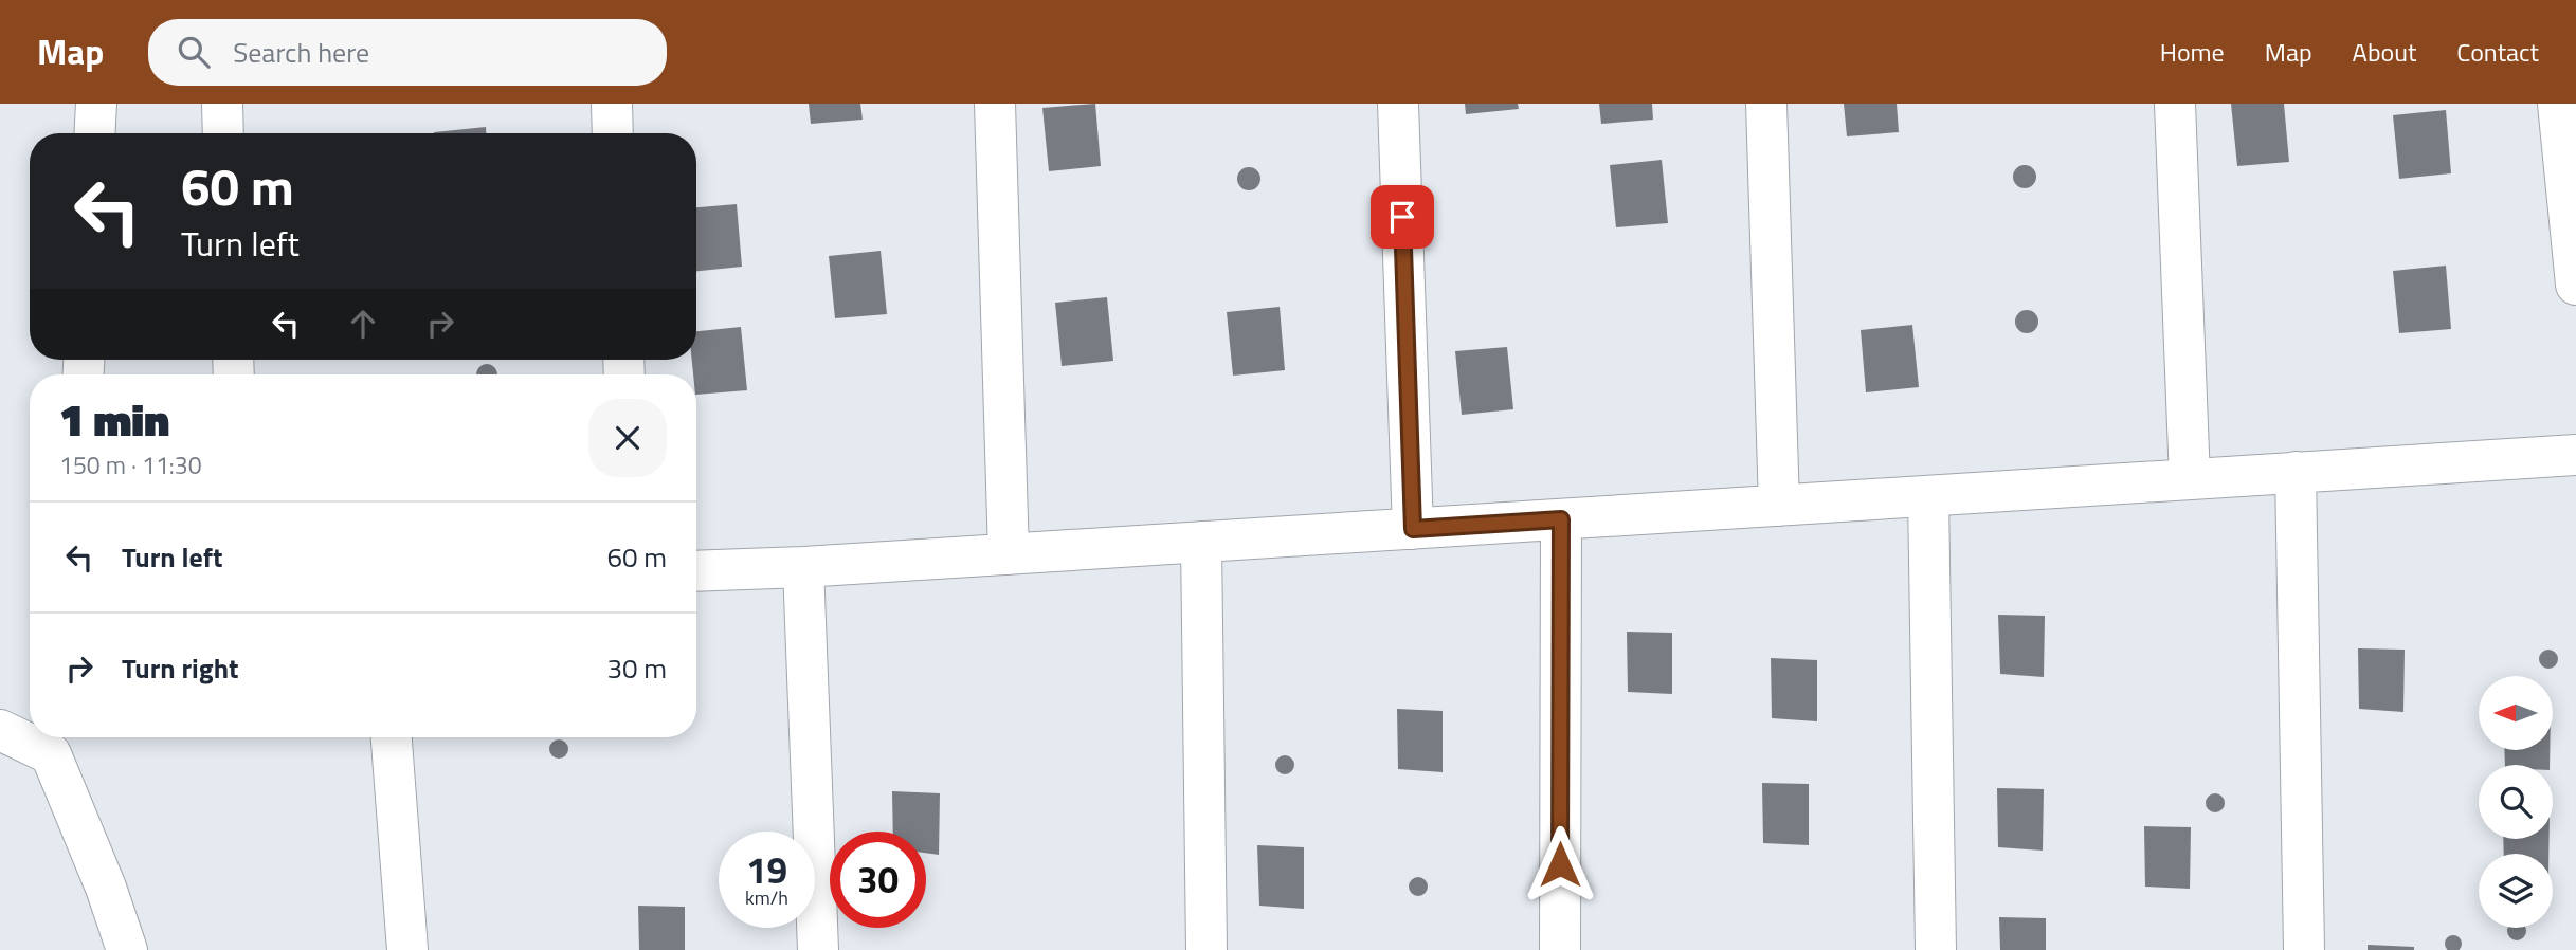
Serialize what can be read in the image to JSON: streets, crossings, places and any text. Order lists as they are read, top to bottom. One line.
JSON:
{"north":"left","page":{"header":"Map","search":"Search here","nav":["Home","Map","About","Contact"],"turn":["60 m","Turn left"],"heading":["1 min","150 m · 11:30"],"list":[{"name":"Turn left","value":"60 m"},{"name":"Turn right","value":"30 m"}],"speed":"19 km/h","limit":"30"}}
